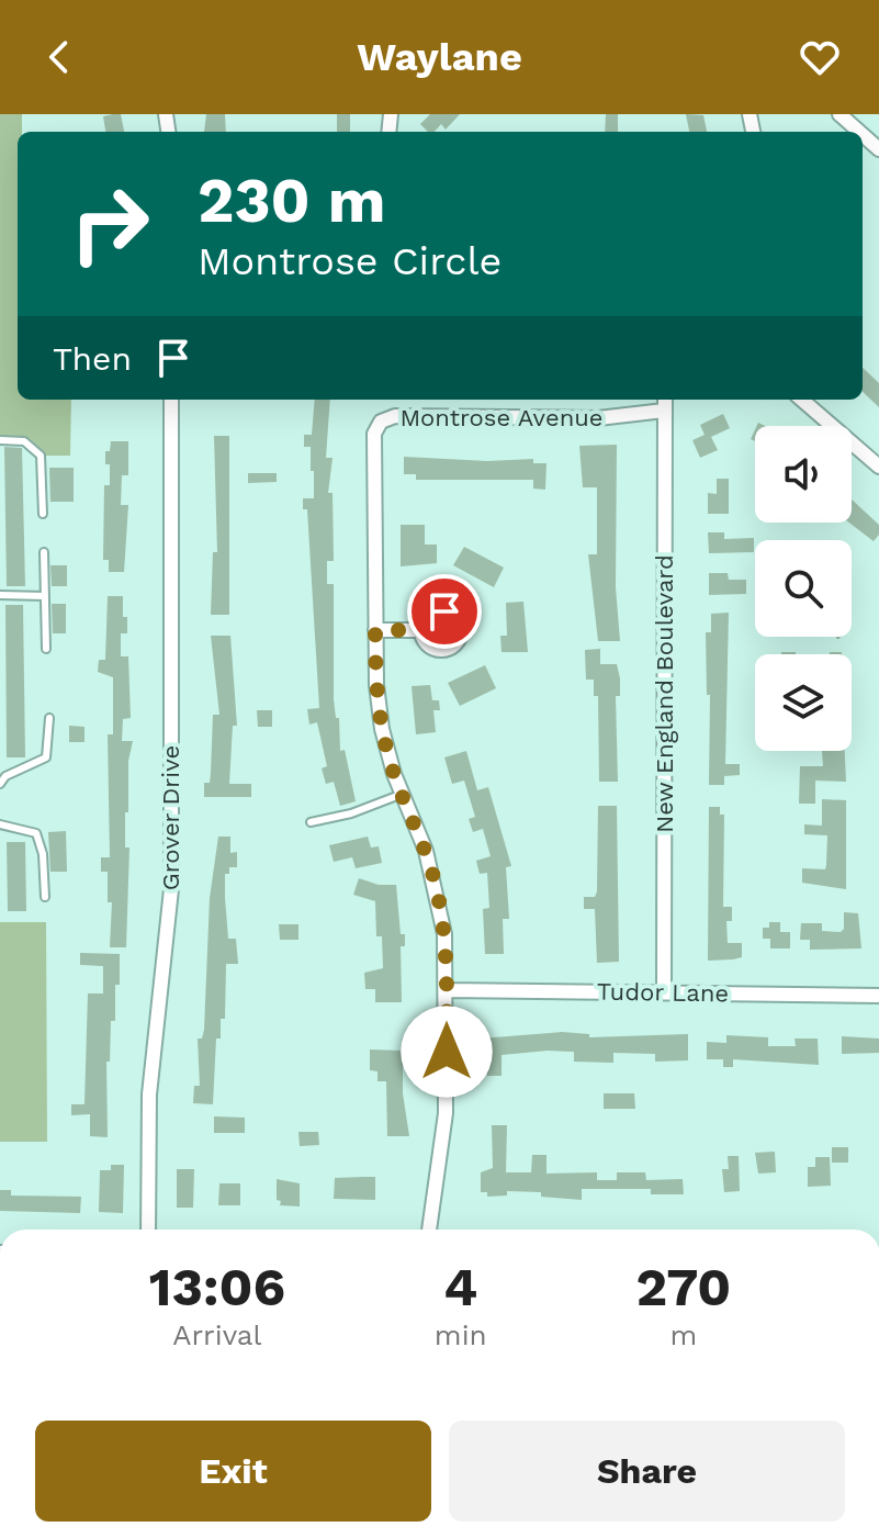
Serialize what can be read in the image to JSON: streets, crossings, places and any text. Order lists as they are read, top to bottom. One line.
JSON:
{"streets":{"street":["Montrose Avenue","New England Boulevard","Grover Drive","Tudor Lane"]},"crossings":[["Montrose Avenue","New England Boulevard"],["Montrose Avenue","Tudor Lane"],["New England Boulevard","Tudor Lane"]],"page":{"header":"Waylane","turn":["230 m","Montrose Circle"],"then":"Then","eta":["13:06","Arrival","4","min","270","m"],"buttons":["Exit","Share"]}}
